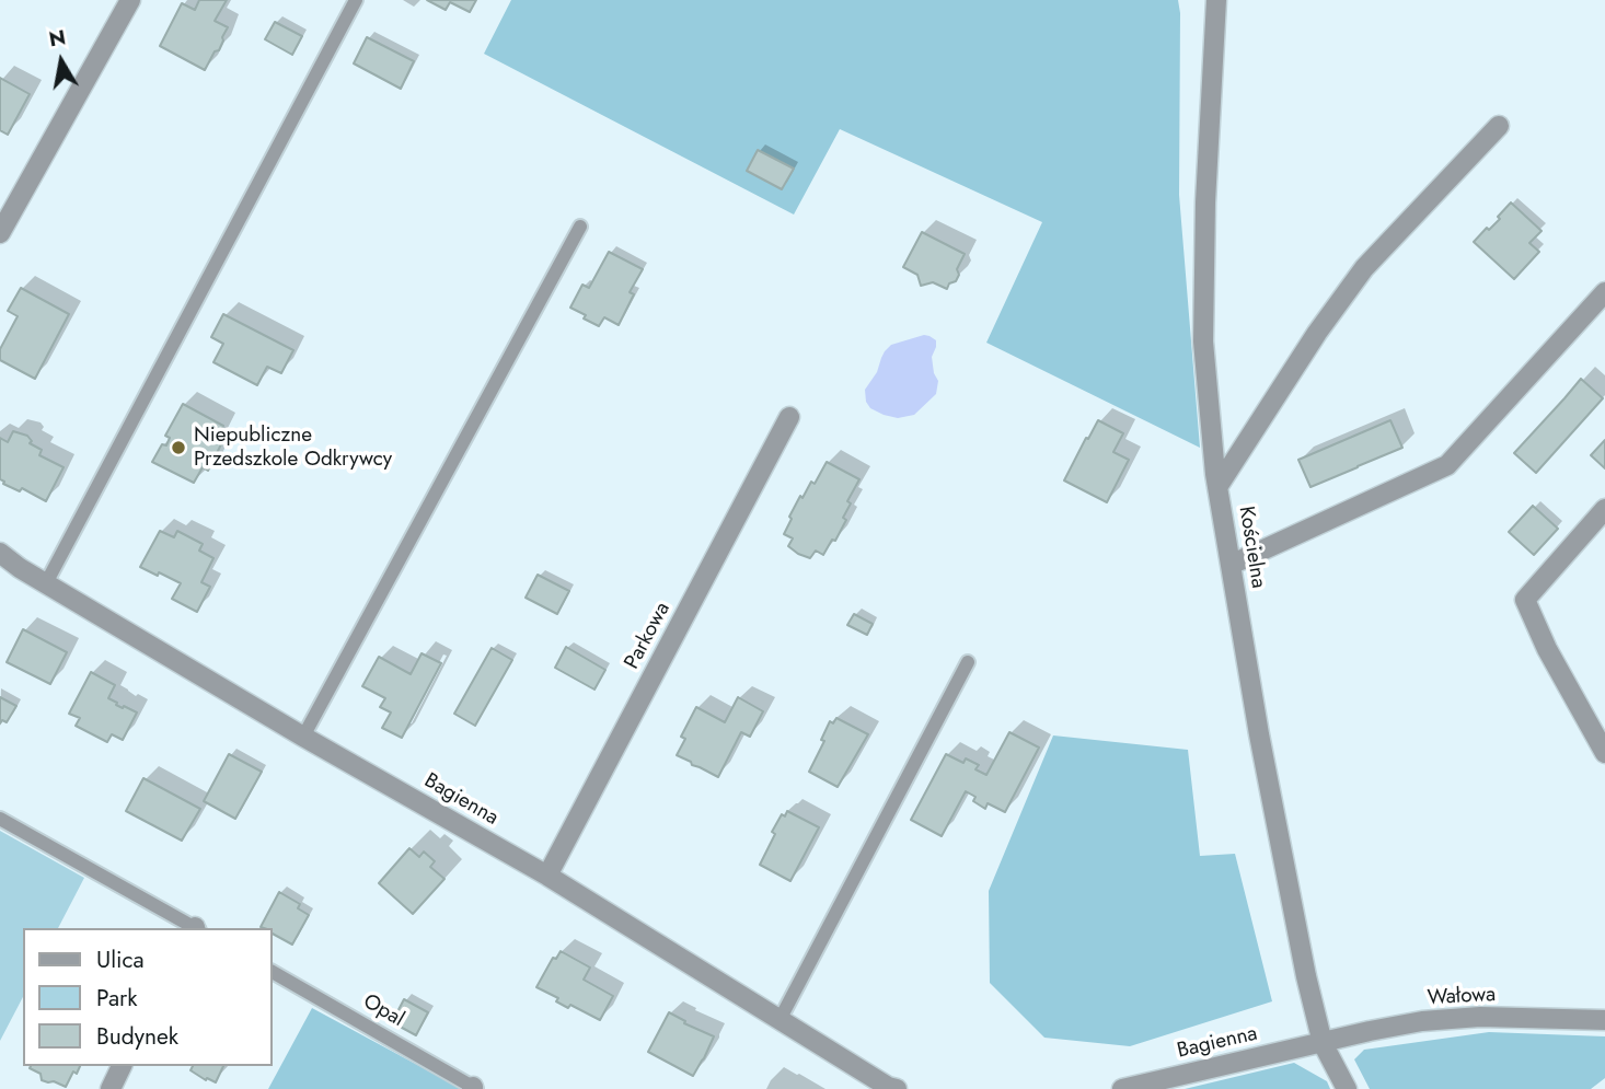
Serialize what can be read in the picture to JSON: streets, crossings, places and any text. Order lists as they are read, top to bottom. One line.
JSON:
{"streets":{"street":["Kościelna","Parkowa","Bagienna","Wałowa"],"lane":["Opal"]},"crossings":[["Kościelna","Bagienna"],["Kościelna","Wałowa"],["Parkowa","Bagienna"],["Bagienna","Wałowa"]],"places":["Niepubliczne Przedszkole Odkrywcy"],"legend":["Ulica","Park","Budynek"],"north":"top"}
